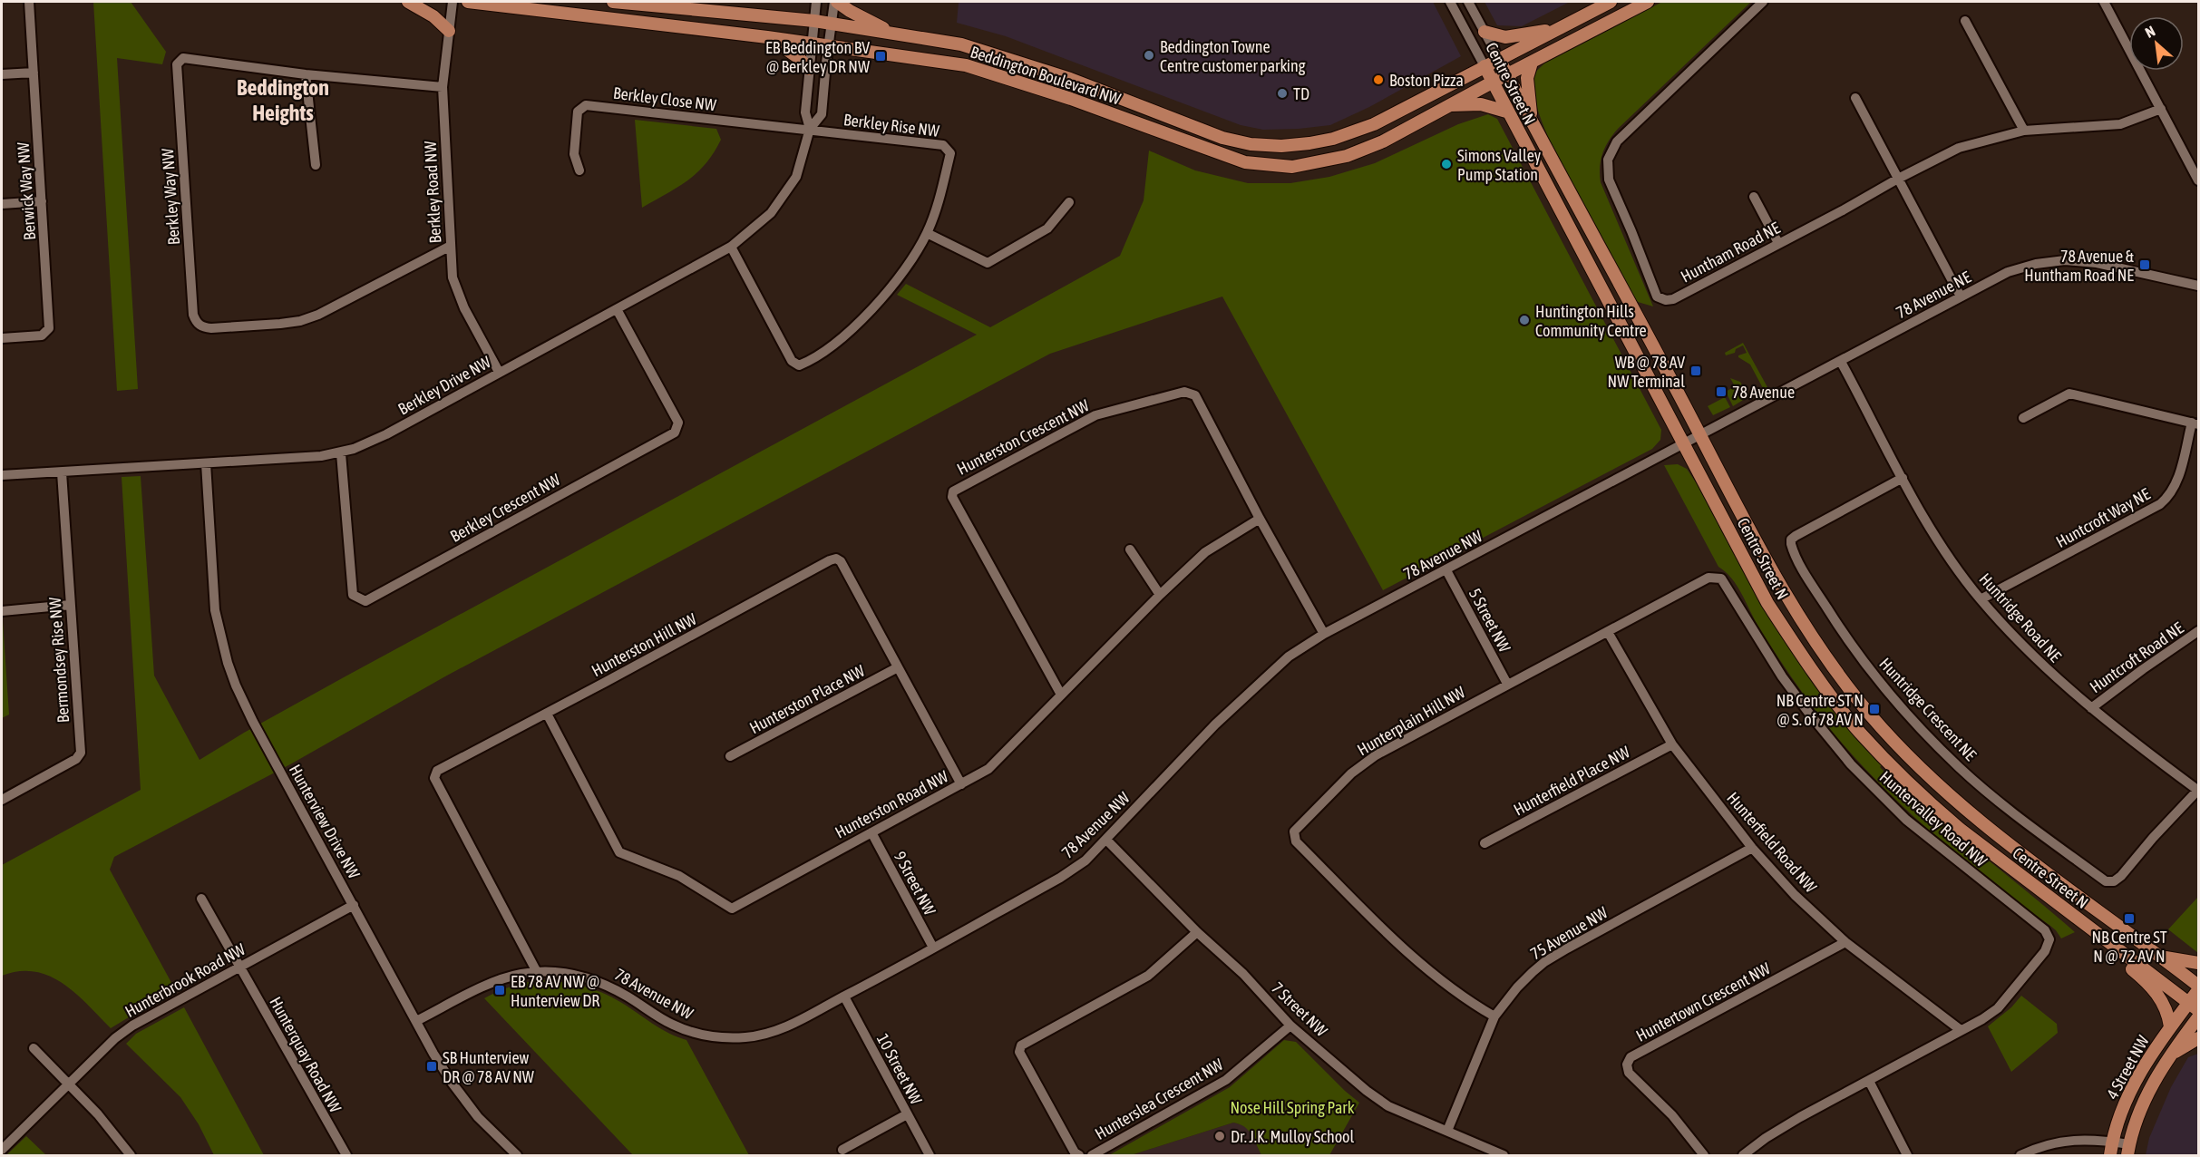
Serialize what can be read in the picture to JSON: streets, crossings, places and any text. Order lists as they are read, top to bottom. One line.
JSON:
{"streets":{"main road":["Beddington Boulevard NW","Centre Street N","4 Street NW"],"street":["Berkley Close NW","Berkley Rise NW","Berwick Way NW","Berkley Road NW","Berkley Way NW","Huntham Road NE","78 Avenue NE","Berkley Drive NW","Hunterston Crescent NW","Berkley Crescent NW","Huntcroft Way NE","78 Avenue NW","Huntridge Road NE","5 Street NW","Hunterston Hill NW","Huntcroft Road NE","Bermondsey Rise NW","Hunterston Place NW","Huntridge Crescent NE","Hunterplain Hill NW","Hunterfield Place NW","Hunterston Road NW","Huntervalley Road NW","Hunterview Drive NW","Hunterfield Road NW","9 Street NW","75 Avenue NW","Hunterbrook Road NW","Huntertown Crescent NW","7 Street NW","Hunterquay Road NW","10 Street NW","Hunterslea Crescent NW"]},"crossings":[["Beddington Boulevard NW","Centre Street N"],["Beddington Boulevard NW","Berkley Drive NW"],["Centre Street N","78 Avenue NE"],["Centre Street N","78 Avenue NW"],["Centre Street N","4 Street NW"],["Berkley Close NW","Berkley Rise NW"],["Berkley Close NW","Berkley Drive NW"],["Berkley Rise NW","Berkley Drive NW"],["Berkley Road NW","Berkley Way NW"],["Berkley Road NW","Berkley Drive NW"],["78 Avenue NE","78 Avenue NW"],["78 Avenue NE","Huntridge Road NE"],["Berkley Drive NW","Berkley Crescent NW"],["Berkley Drive NW","Bermondsey Rise NW"],["Berkley Drive NW","Hunterview Drive NW"],["Hunterston Crescent NW","78 Avenue NW"],["Hunterston Crescent NW","Hunterston Road NW"],["Huntcroft Way NE","Huntridge Road NE"],["78 Avenue NW","5 Street NW"],["78 Avenue NW","Hunterston Hill NW"],["78 Avenue NW","Hunterview Drive NW"],["78 Avenue NW","9 Street NW"],["78 Avenue NW","7 Street NW"],["78 Avenue NW","10 Street NW"],["Huntridge Road NE","Huntcroft Road NE"],["Huntridge Road NE","Huntridge Crescent NE"],["5 Street NW","Hunterplain Hill NW"],["Hunterston Hill NW","Hunterston Place NW"],["Hunterston Hill NW","Hunterston Road NW"],["Hunterplain Hill NW","Huntervalley Road NW"],["Hunterplain Hill NW","Hunterfield Road NW"],["Hunterplain Hill NW","75 Avenue NW"],["Hunterfield Place NW","Hunterfield Road NW"],["Hunterston Road NW","9 Street NW"],["Huntervalley Road NW","Hunterfield Road NW"],["Hunterview Drive NW","Hunterbrook Road NW"],["Hunterfield Road NW","75 Avenue NW"],["Hunterfield Road NW","Huntertown Crescent NW"],["75 Avenue NW","7 Street NW"],["Hunterbrook Road NW","Hunterquay Road NW"],["7 Street NW","Hunterslea Crescent NW"]],"districts":["Beddington Heights"],"parks":["Nose Hill Spring Park"],"places":{"other":["Beddington Towne Centre customer parking","Boston Pizza","TD","Simons Valley Pump Station","Huntington Hills Community Centre","Dr. J.K. Mulloy School"],"transit":["EB Beddington BV @ Berkley DR NW","78 Avenue & Huntham Road NE","WB @ 78 AV NW Terminal","78 Avenue","NB Centre ST N @ S. of 78 AV N","NB Centre ST N @ 72 AV N","EB 78 AV NW @ Hunterview DR","SB Hunterview DR @ 78 AV NW"]},"north":"top left"}
